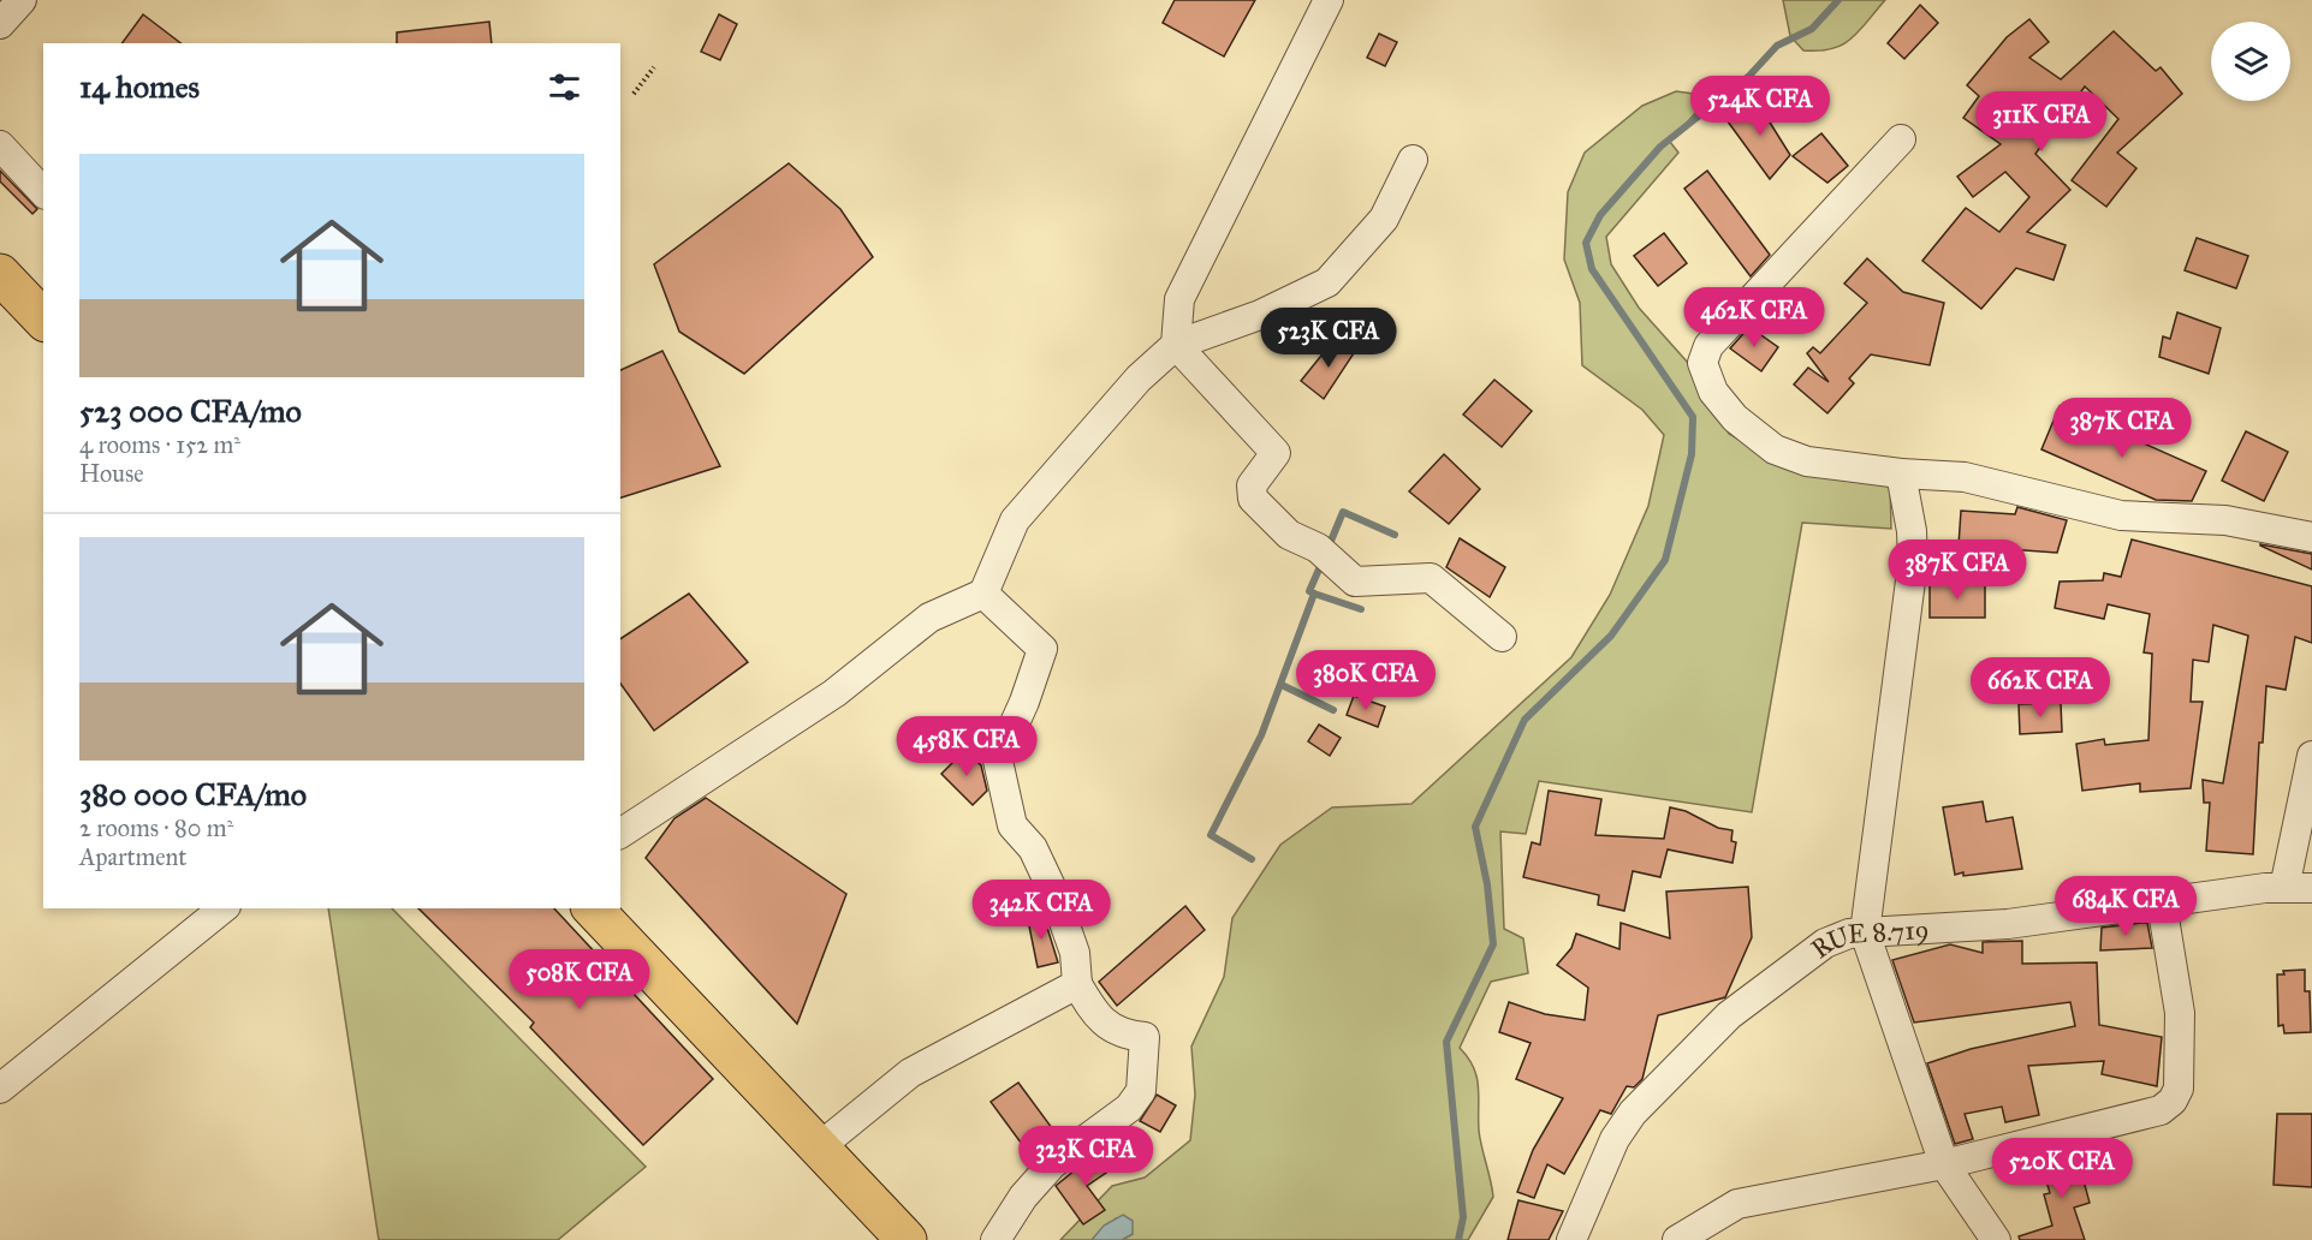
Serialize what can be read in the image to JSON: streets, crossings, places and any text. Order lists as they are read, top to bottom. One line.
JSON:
{"streets":{"street":["RUE 8.719"]},"page":{"heading":"14 homes","price":["524K CFA","311K CFA","462K CFA","523K CFA","387K CFA","387K CFA","380K CFA","662K CFA","458K CFA","684K CFA","342K CFA","508K CFA","323K CFA","520K CFA"],"list":[{"name":"523 000 CFA/mo","note":"4 rooms · 152 m² · House"},{"name":"380 000 CFA/mo","note":"2 rooms · 80 m² · Apartment"}]}}
